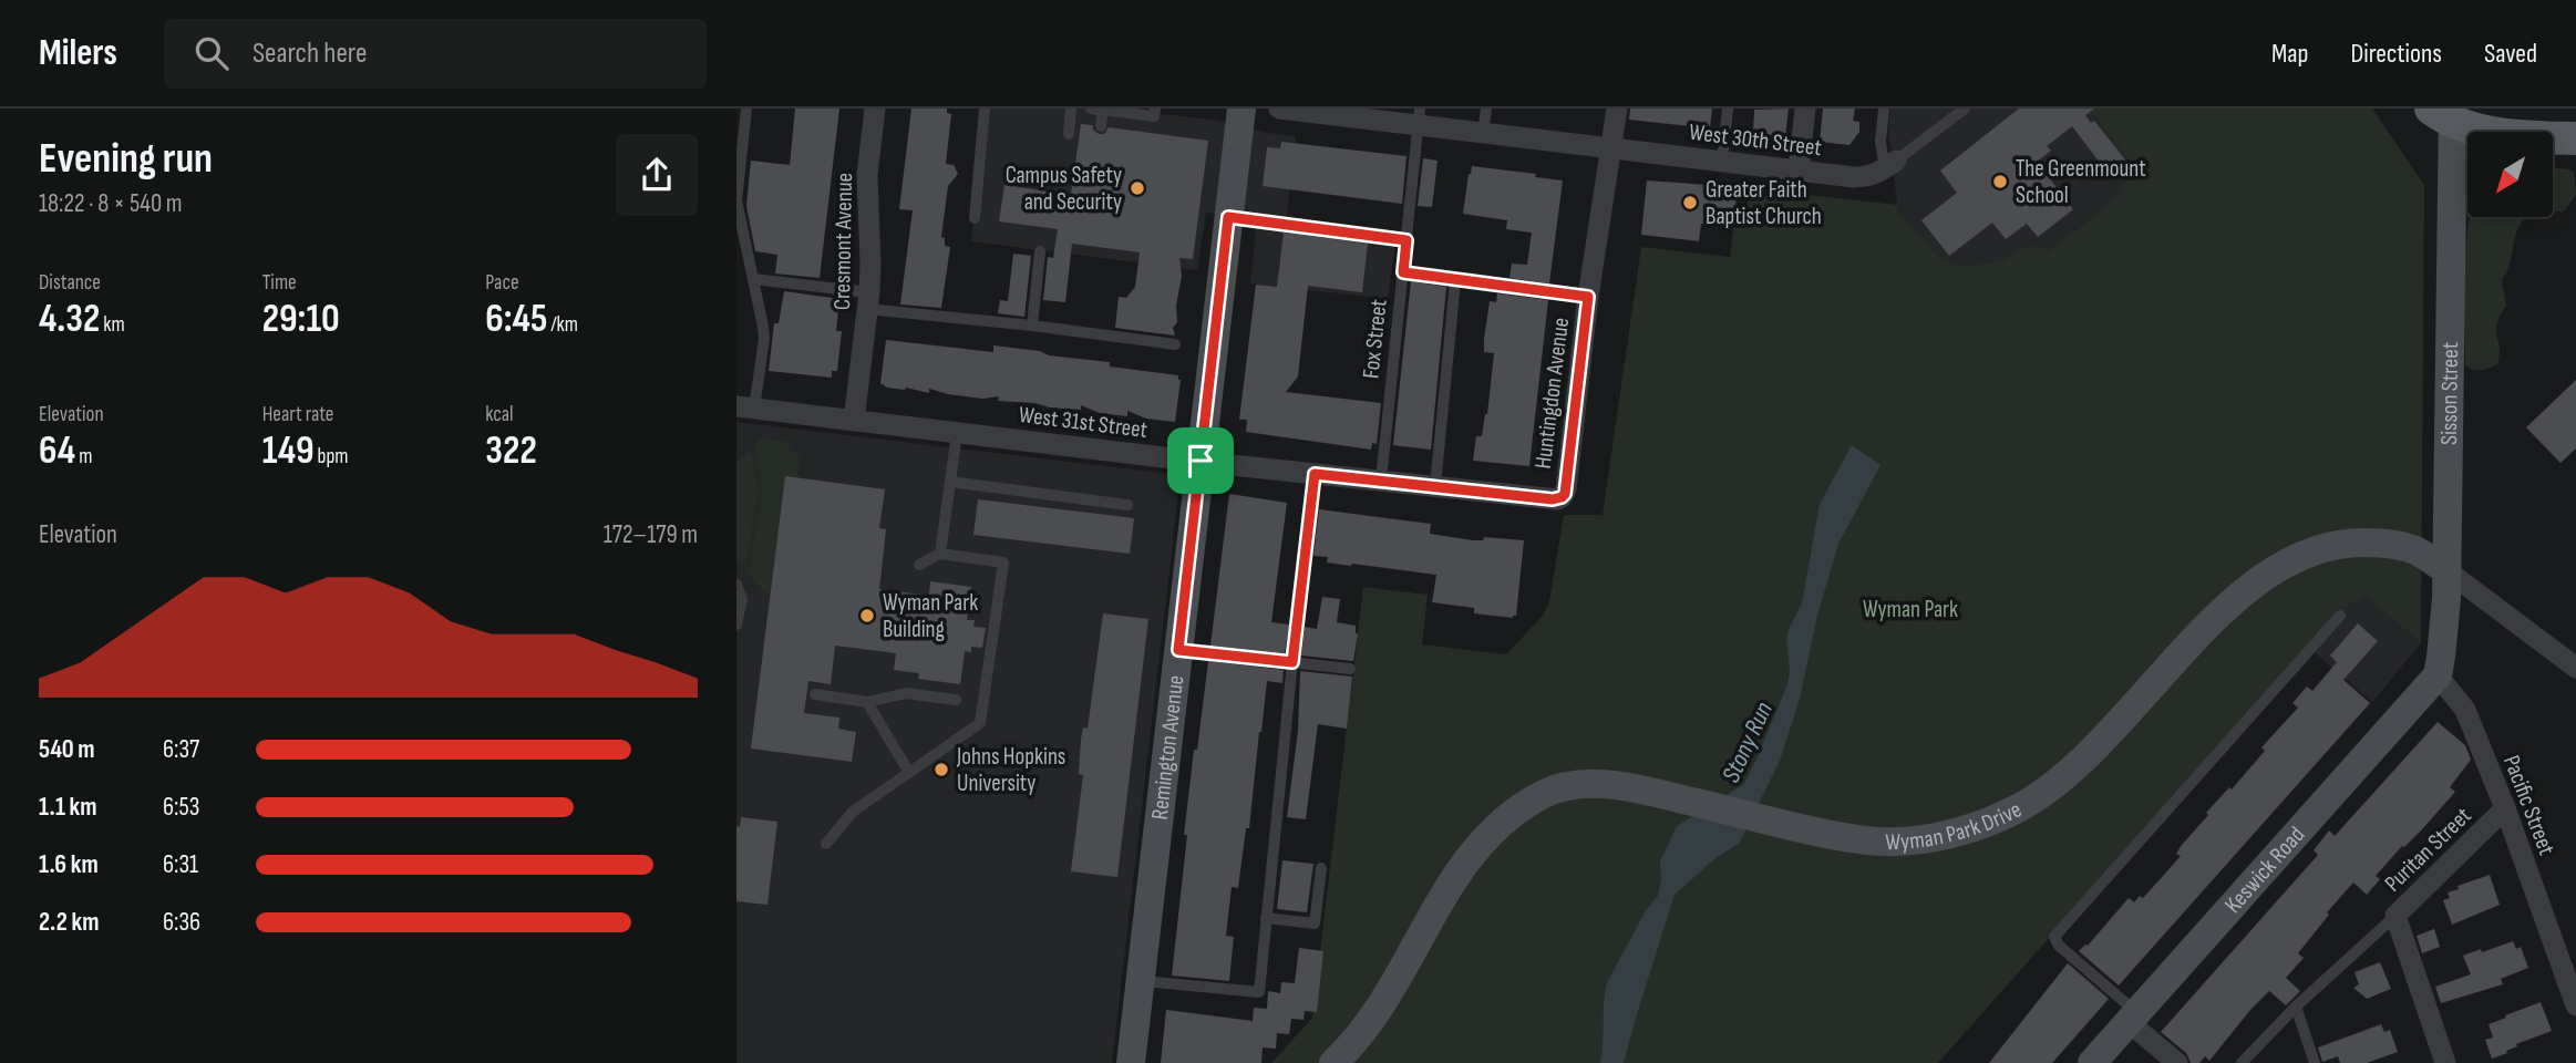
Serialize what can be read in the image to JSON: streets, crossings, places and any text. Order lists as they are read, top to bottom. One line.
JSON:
{"streets":{"street":["West 30th Street","Cresmont Avenue","Sisson Street","Huntingdon Avenue","West 31st Street","Remington Avenue","Pacific Street","Wyman Park Drive","Puritan Street","Keswick Road"],"lane":["Fox Street"]},"crossings":[["West 30th Street","Fox Street"],["West 30th Street","Huntingdon Avenue"],["Cresmont Avenue","West 31st Street"],["Fox Street","West 31st Street"],["Sisson Street","Pacific Street"],["Sisson Street","Wyman Park Drive"],["Sisson Street","Keswick Road"],["Huntingdon Avenue","West 31st Street"],["West 31st Street","Remington Avenue"],["Pacific Street","Puritan Street"],["Pacific Street","Keswick Road"]],"water":["Stony Run"],"parks":["Wyman Park"],"places":["The Greenmount School","Campus Safety and Security","Greater Faith Baptist Church","Wyman Park Building","Johns Hopkins University"],"north":"bottom left","page":{"header":"Milers","search":"Search here","nav":["Map","Directions","Saved"],"heading":["Evening run","18:22 · 8 × 540 m"],"stats":[["Distance","4.32 km"],["Time","29:10"],["Pace","6:45 /km"],["Elevation","64 m"],["Heart rate","149 bpm"],["kcal","322"]],"chart":["Elevation","172–179 m"],"list":[{"name":"540 m","note":"6:37"},{"name":"1.1 km","note":"6:53"},{"name":"1.6 km","note":"6:31"},{"name":"2.2 km","note":"6:36"}]}}
